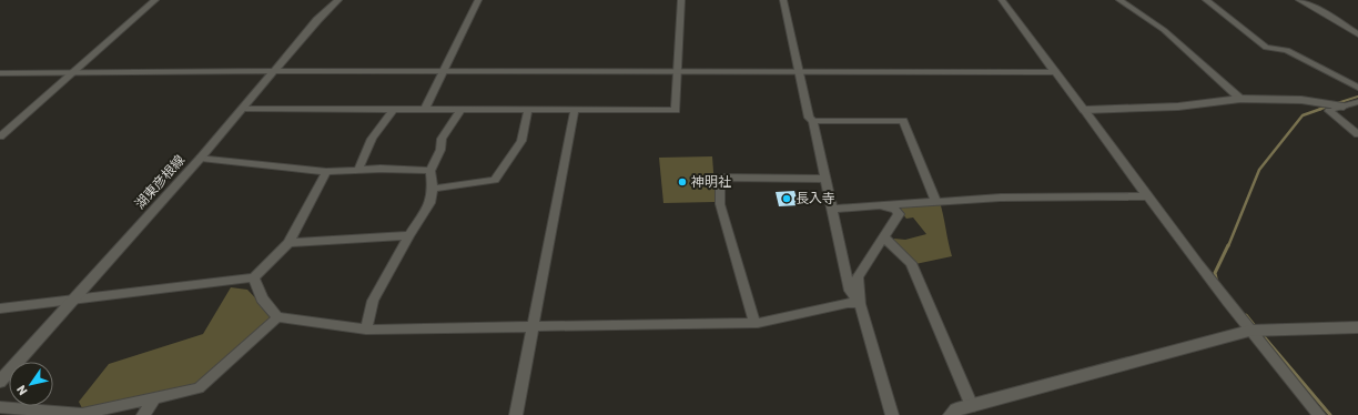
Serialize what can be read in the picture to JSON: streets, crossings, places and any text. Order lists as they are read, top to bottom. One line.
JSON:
{"streets":{"street":["湖東彦根線"]},"places":["神明社","長入寺"],"north":"bottom left"}
